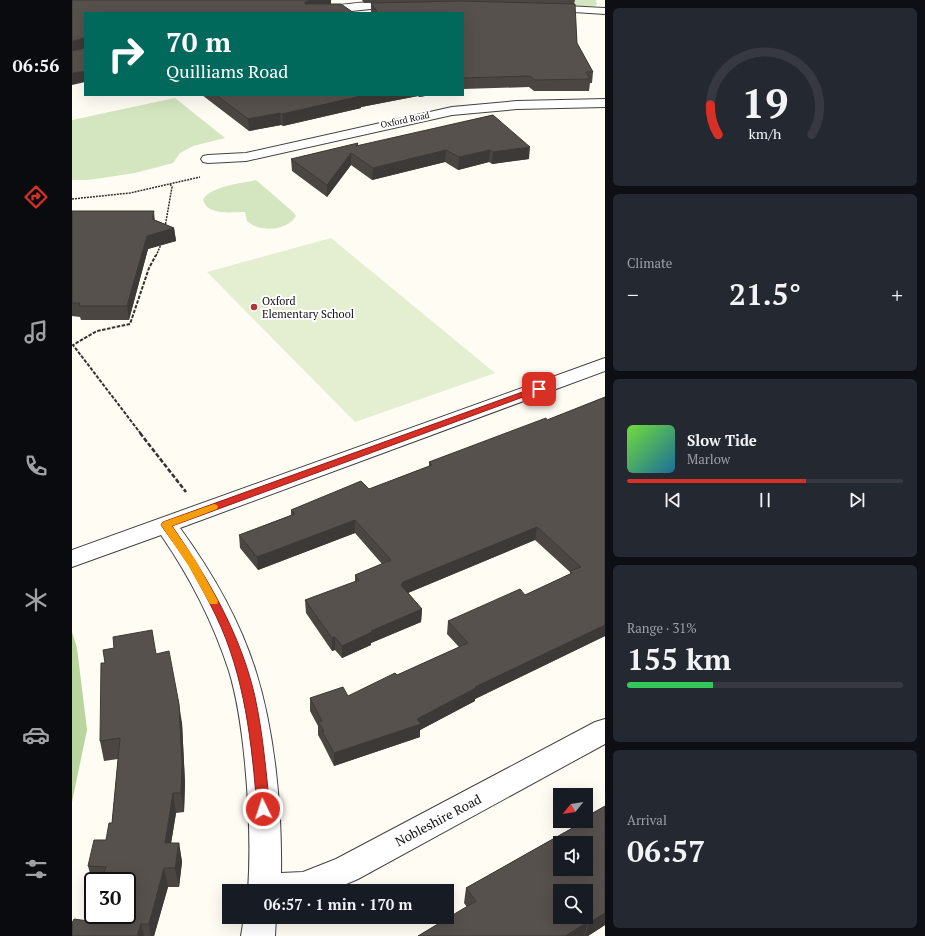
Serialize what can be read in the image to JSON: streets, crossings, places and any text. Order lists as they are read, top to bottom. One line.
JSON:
{"streets":{"street":["Oxford Road","Nobleshire Road"]},"places":["Oxford Elementary School"],"north":"bottom left","page":{"tabs":"06:56","turn":["70 m","Quilliams Road"],"tile":["Climate",["Range · 31%","155 km"],["Arrival","06:57"]],"heat":["−","21.5°","+"],"song":["Slow Tide","Marlow"],"limit":"30","trip":"06:57 · 1 min · 170 m","gauge":["19","km/h"]}}
